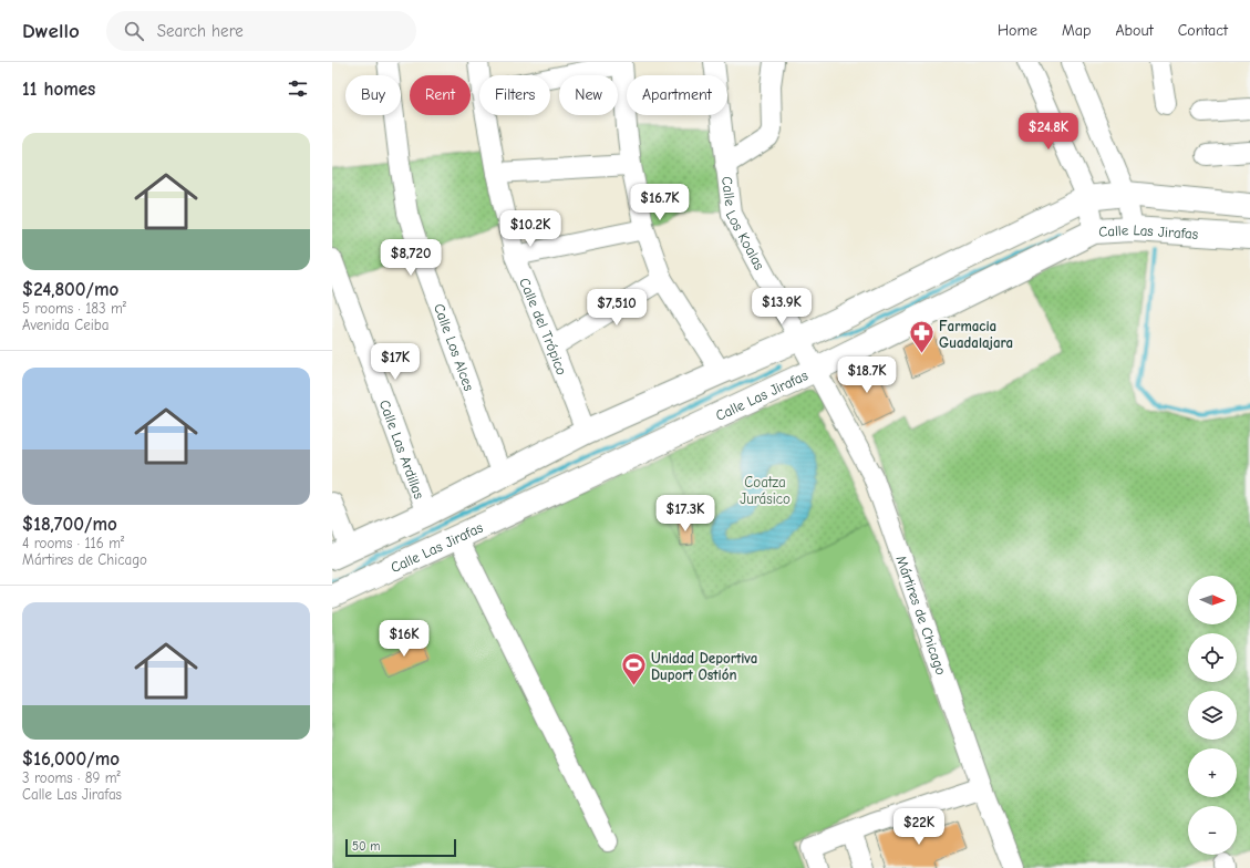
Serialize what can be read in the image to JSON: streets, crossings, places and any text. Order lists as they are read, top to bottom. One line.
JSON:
{"streets":{"main road":["Calle Las Jirafas"],"street":["Calle Los Koalas","Calle del Trópico","Calle Los Alces","Calle Las Ardillas","Mártires de Chicago"]},"crossings":[["Calle Los Koalas","Calle Las Jirafas"],["Calle Los Koalas","Mártires de Chicago"],["Calle Las Jirafas","Mártires de Chicago"]],"parks":["Coatza Jurásico"],"places":{"pharmacy":["Farmacia Guadalajara"],"sports":["Unidad Deportiva Duport Ostión"]},"scale_bar":"50 m","north":"right","page":{"header":"Dwello","search":"Search here","nav":["Home","Map","About","Contact"],"heading":"11 homes","chip":["Buy","Rent","Filters","New","Apartment"],"price":["$24.8K","$16.7K","$10.2K","$8,720","$13.9K","$7,510","$17K","$18.7K","$17.3K","$16K","$22K"],"list":[{"name":"$24,800/mo","note":"5 rooms · 183 m² · Avenida Ceiba"},{"name":"$18,700/mo","note":"4 rooms · 116 m² · Mártires de Chicago"},{"name":"$16,000/mo","note":"3 rooms · 89 m² · Calle Las Jirafas"}],"map_buttons":["+","−"],"scale":"50 m"}}
